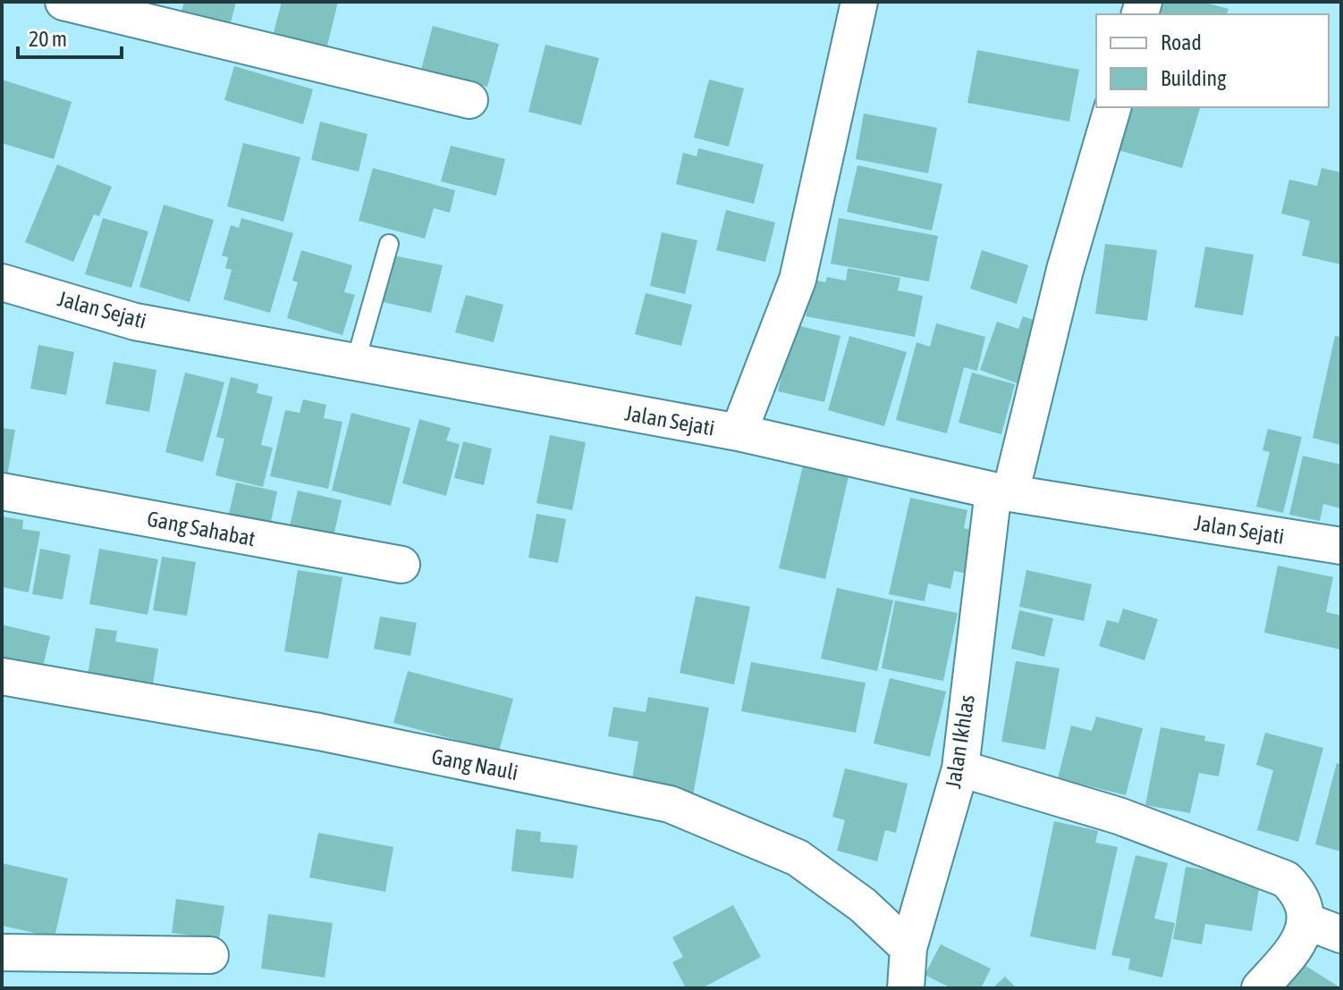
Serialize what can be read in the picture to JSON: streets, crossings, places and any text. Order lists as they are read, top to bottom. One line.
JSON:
{"streets":{"street":["Jalan Sejati","Gang Sahabat","Jalan Ikhlas","Gang Nauli"]},"crossings":[["Jalan Sejati","Jalan Ikhlas"],["Jalan Ikhlas","Gang Nauli"]],"legend":["Road","Building"],"scale_bar":"20 m"}
